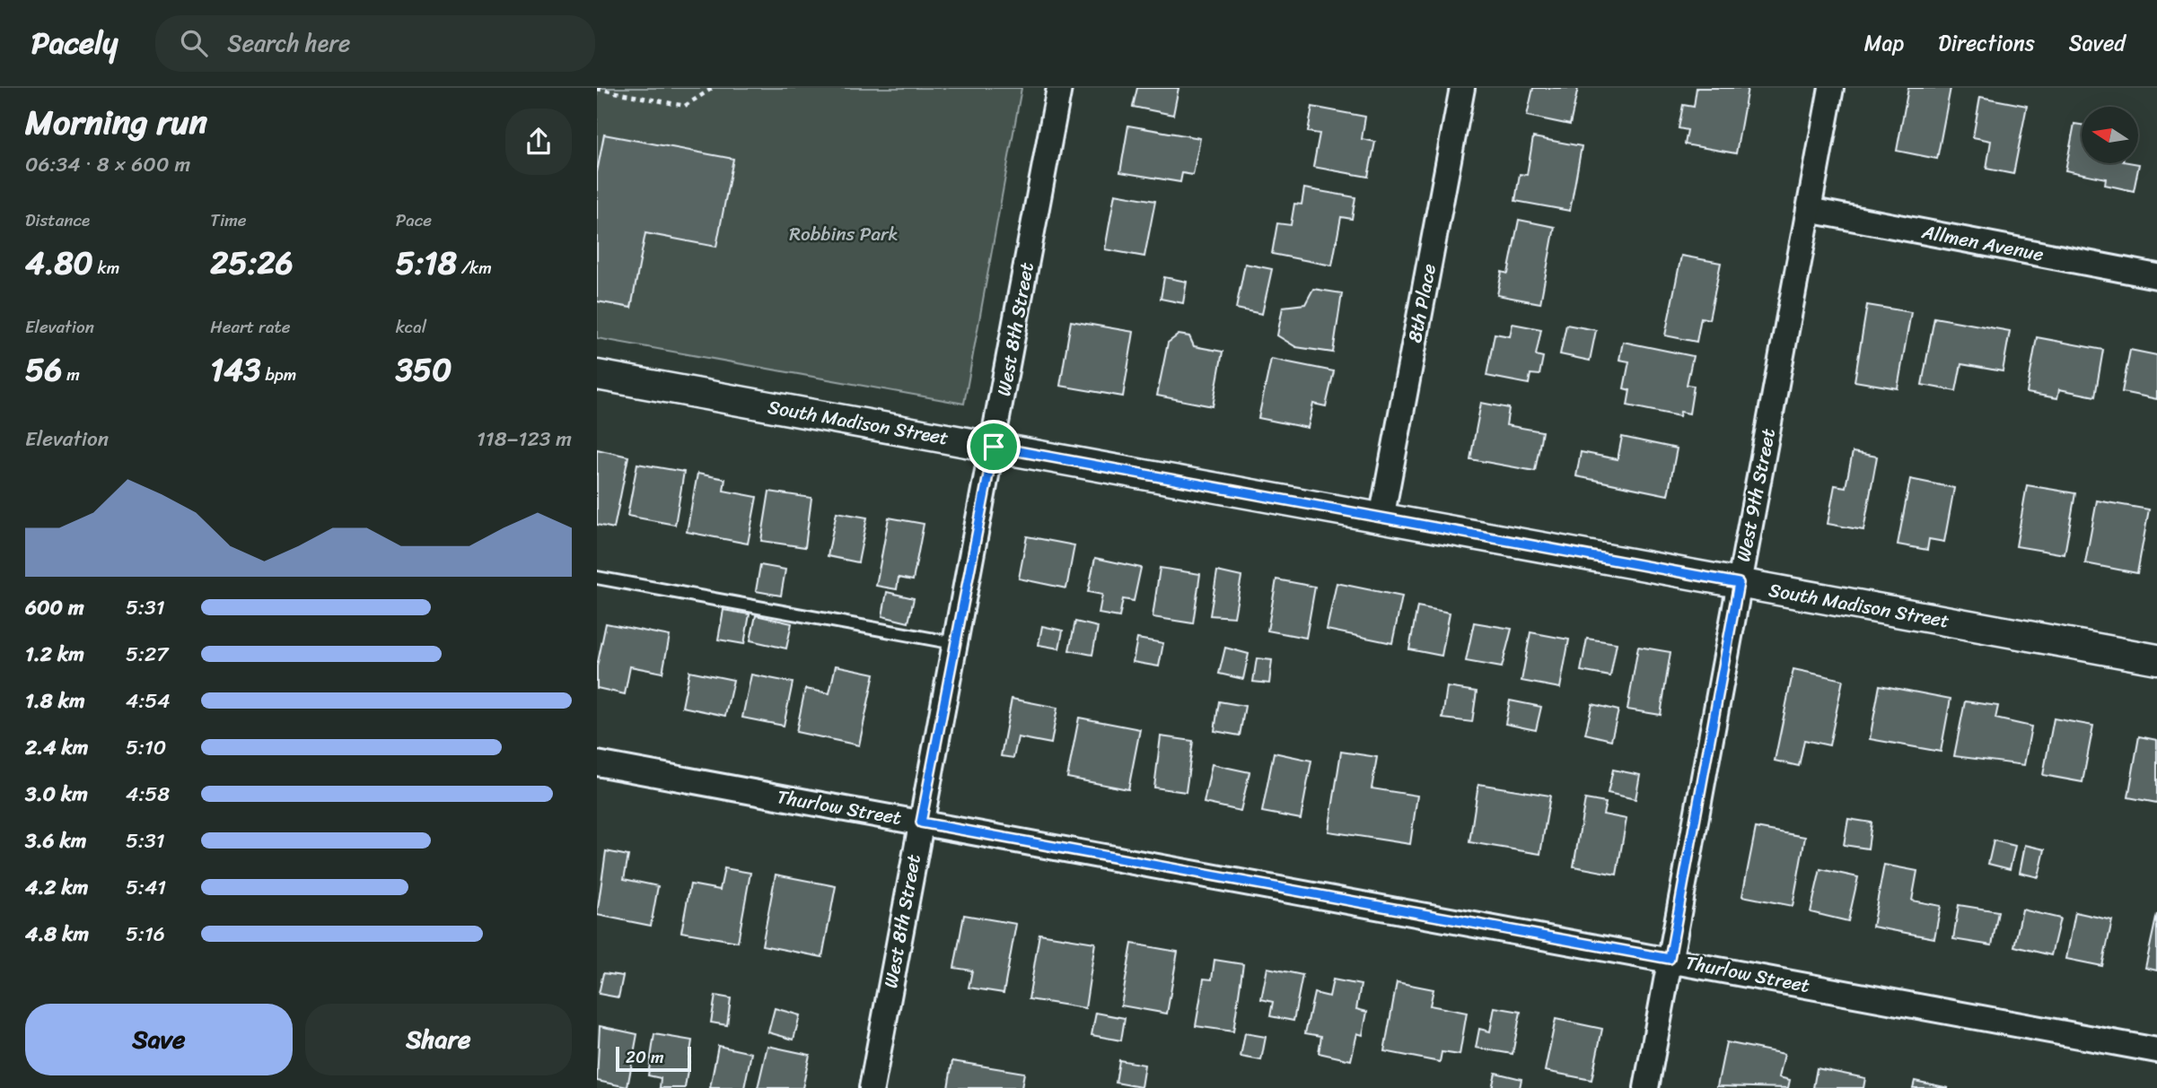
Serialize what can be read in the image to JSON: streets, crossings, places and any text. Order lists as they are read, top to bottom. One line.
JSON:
{"streets":{"street":["Allmen Avenue","8th Place","West 8th Street","South Madison Street","West 9th Street","Thurlow Street"]},"crossings":[["Allmen Avenue","West 9th Street"],["8th Place","South Madison Street"],["West 8th Street","South Madison Street"],["West 8th Street","Thurlow Street"],["South Madison Street","West 9th Street"],["West 9th Street","Thurlow Street"]],"parks":["Robbins Park"],"scale_bar":"20 m","north":"left","page":{"header":"Pacely","search":"Search here","nav":["Map","Directions","Saved"],"heading":["Morning run","06:34 · 8 × 600 m"],"stats":[["Distance","4.80 km"],["Time","25:26"],["Pace","5:18 /km"],["Elevation","56 m"],["Heart rate","143 bpm"],["kcal","350"]],"chart":["Elevation","118–123 m"],"list":[{"name":"600 m","note":"5:31"},{"name":"1.2 km","note":"5:27"},{"name":"1.8 km","note":"4:54"},{"name":"2.4 km","note":"5:10"},{"name":"3.0 km","note":"4:58"},{"name":"3.6 km","note":"5:31"},{"name":"4.2 km","note":"5:41"},{"name":"4.8 km","note":"5:16"}],"buttons":["Save","Share"],"scale":"20 m"}}
